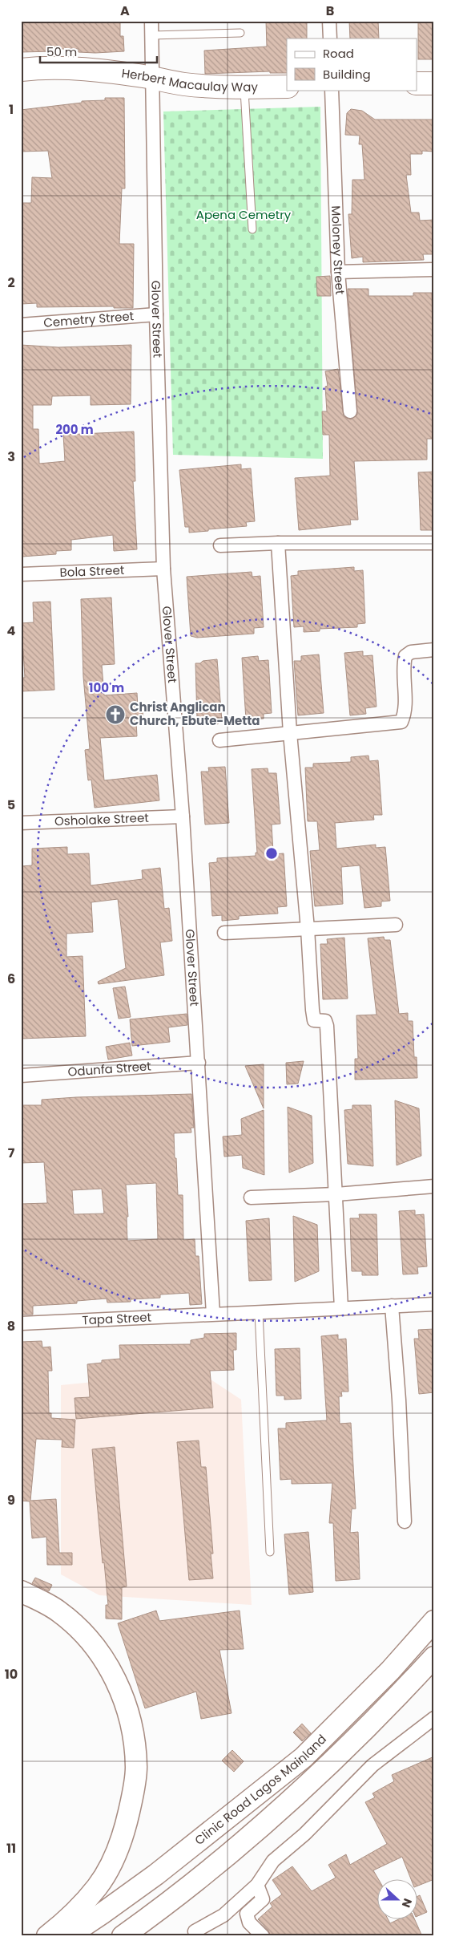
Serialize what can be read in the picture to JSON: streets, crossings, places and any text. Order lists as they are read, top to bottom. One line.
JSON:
{"streets":{"highway":["Herbert Macaulay Way"],"main road":["Clinic Road Lagos Mainland"],"street":["Moloney Street","Cemetry Street","Glover Street","Bola Street","Osholake Street","Odunfa Street","Tapa Street"]},"crossings":[["Herbert Macaulay Way","Glover Street"],["Cemetry Street","Glover Street"],["Glover Street","Bola Street"],["Glover Street","Osholake Street"],["Glover Street","Odunfa Street"],["Glover Street","Tapa Street"]],"parks":["Apena Cemetry"],"places":{"church":["Christ Anglican Church, Ebute-Metta"]},"legend":["Road","Building"],"scale_bar":"50 m","north":"right","grid":{"columns":["A","B"],"rows":["1","2","3","4","5","6","7","8","9","10","11"]},"rings":["200 m","100 m"]}
